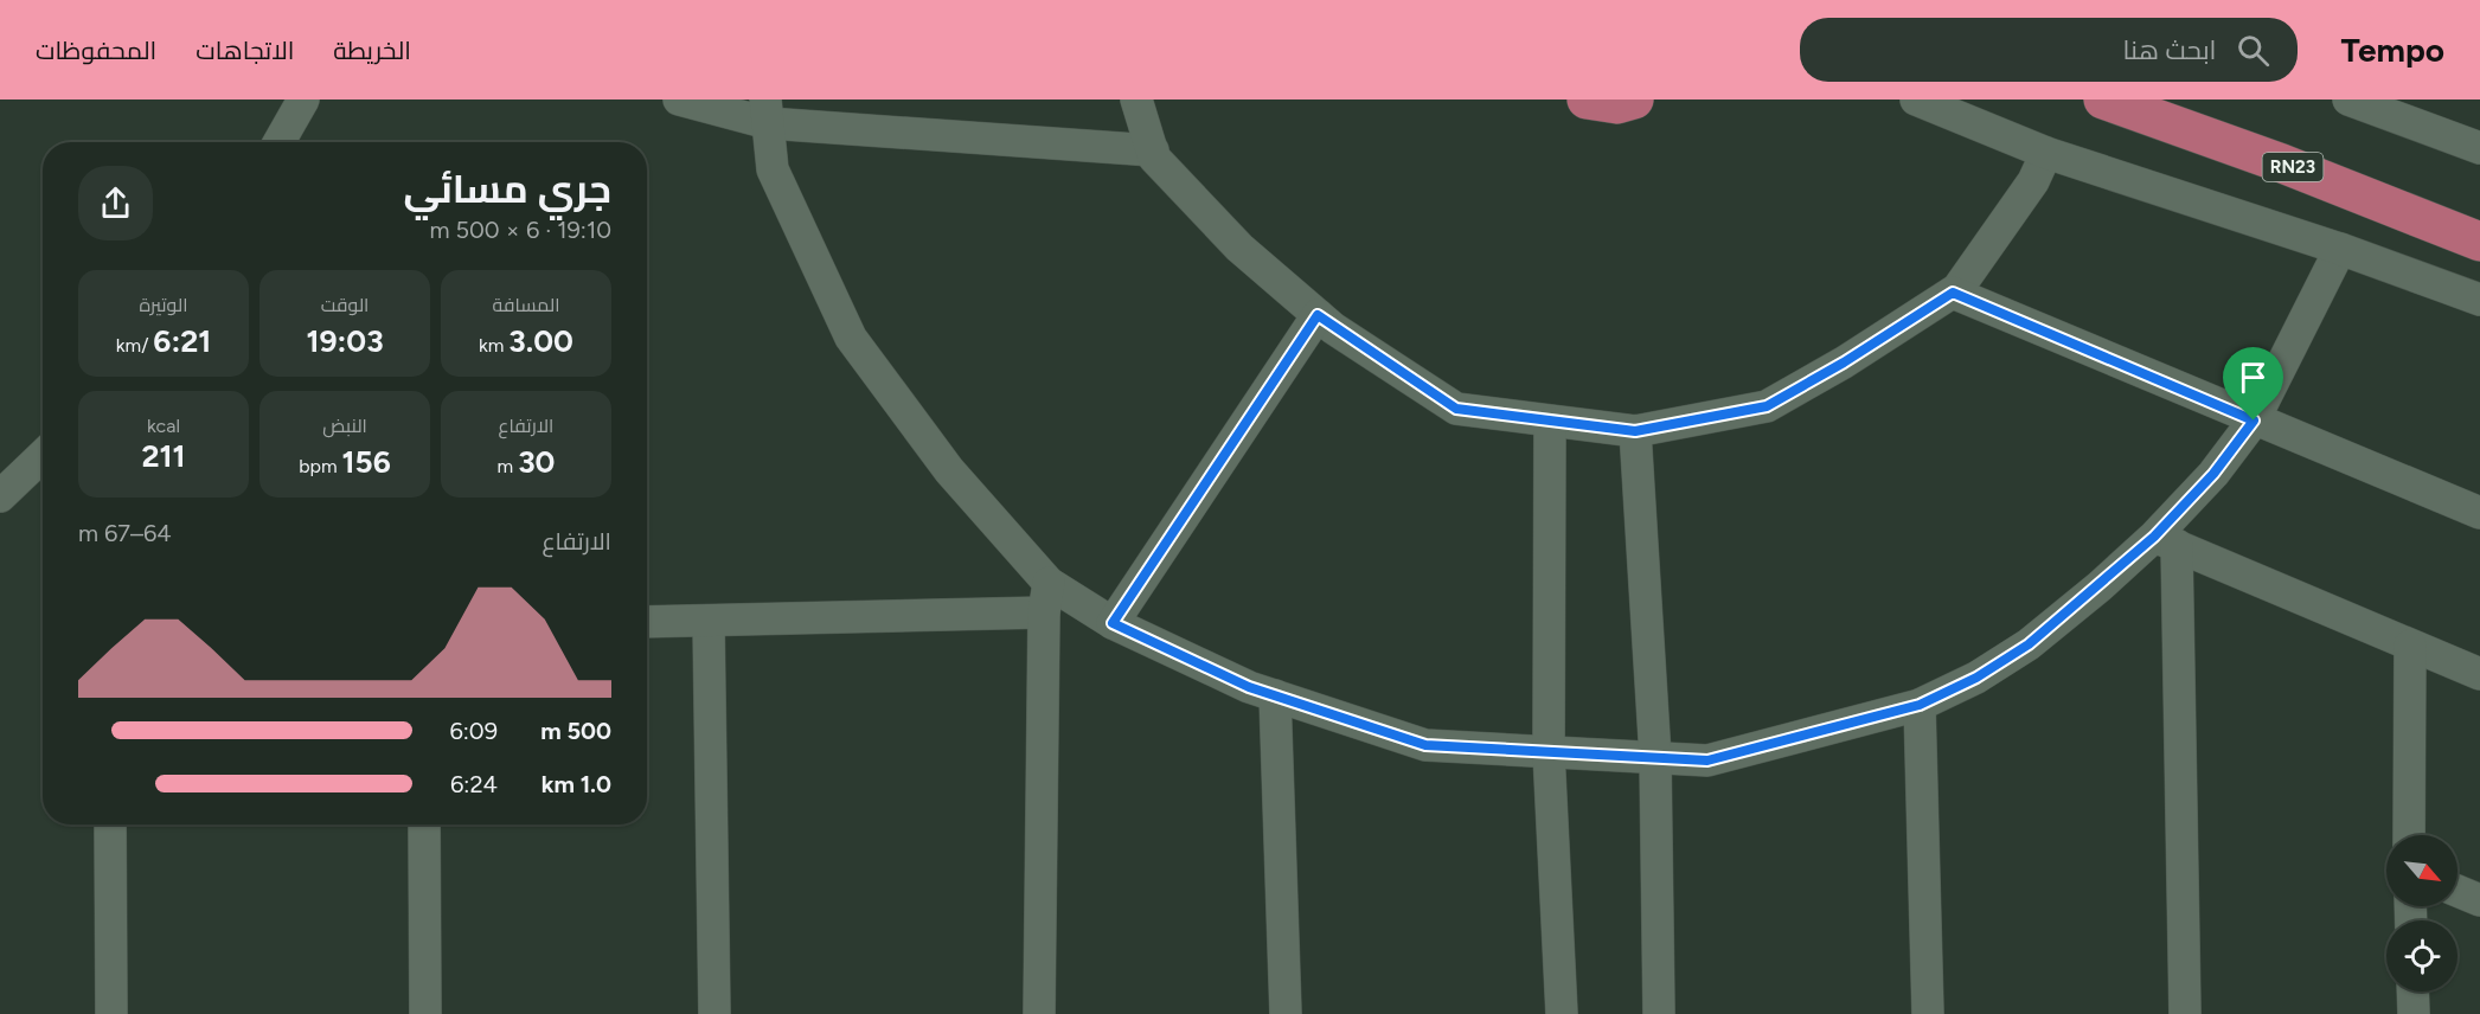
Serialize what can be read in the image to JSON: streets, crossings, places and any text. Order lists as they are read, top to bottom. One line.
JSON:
{"streets":{"main road":["RN23"]},"north":"bottom right","page":{"header":"Tempo","search":"ابحث هنا","nav":["الخريطة","الاتجاهات","المحفوظات"],"heading":["جري مسائي","19:10 · 6 × 500 m"],"stats":[["المسافة","3.00 km"],["الوقت","19:03"],["الوتيرة","6:21 /km"],["الارتفاع","30 m"],["النبض","156 bpm"],["kcal","211"]],"chart":["الارتفاع","64–67 m"],"list":[{"name":"500 m","note":"6:09"},{"name":"1.0 km","note":"6:24"}]}}
